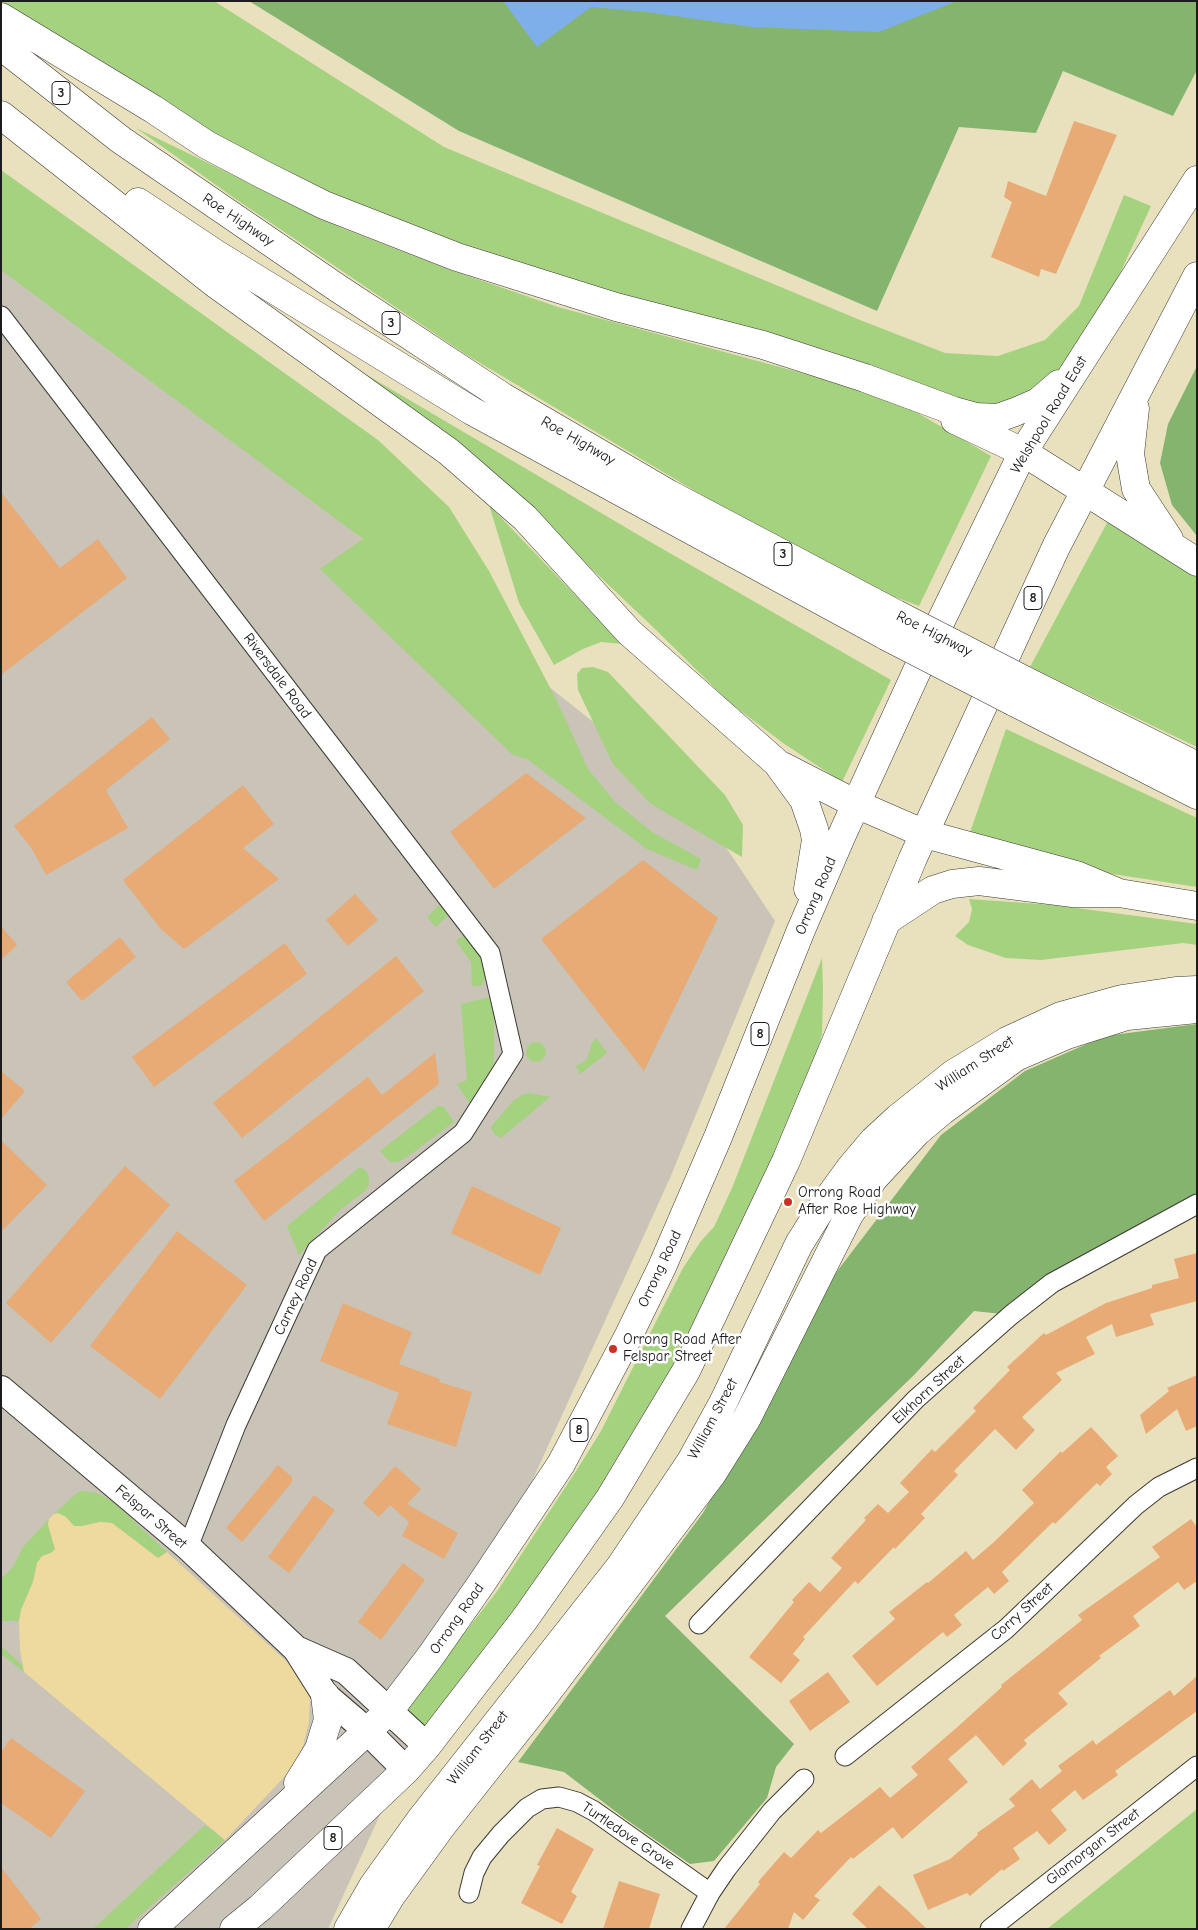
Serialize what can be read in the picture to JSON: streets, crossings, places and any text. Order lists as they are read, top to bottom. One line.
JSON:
{"streets":{"main road":["3","Roe Highway","Welshpool Road East","8","Orrong Road","William Street"],"street":["Riversdale Road","Carney Road","Elkhorn Street","Felspar Street","Corry Street","Turtledove Grove","Glamorgan Street"]},"crossings":[["Welshpool Road East","Orrong Road"],["8","Felspar Street"],["Riversdale Road","Carney Road"],["Orrong Road","Felspar Street"],["Carney Road","Felspar Street"]],"places":["Orrong Road After Roe Highway","Orrong Road After Felspar Street"]}
